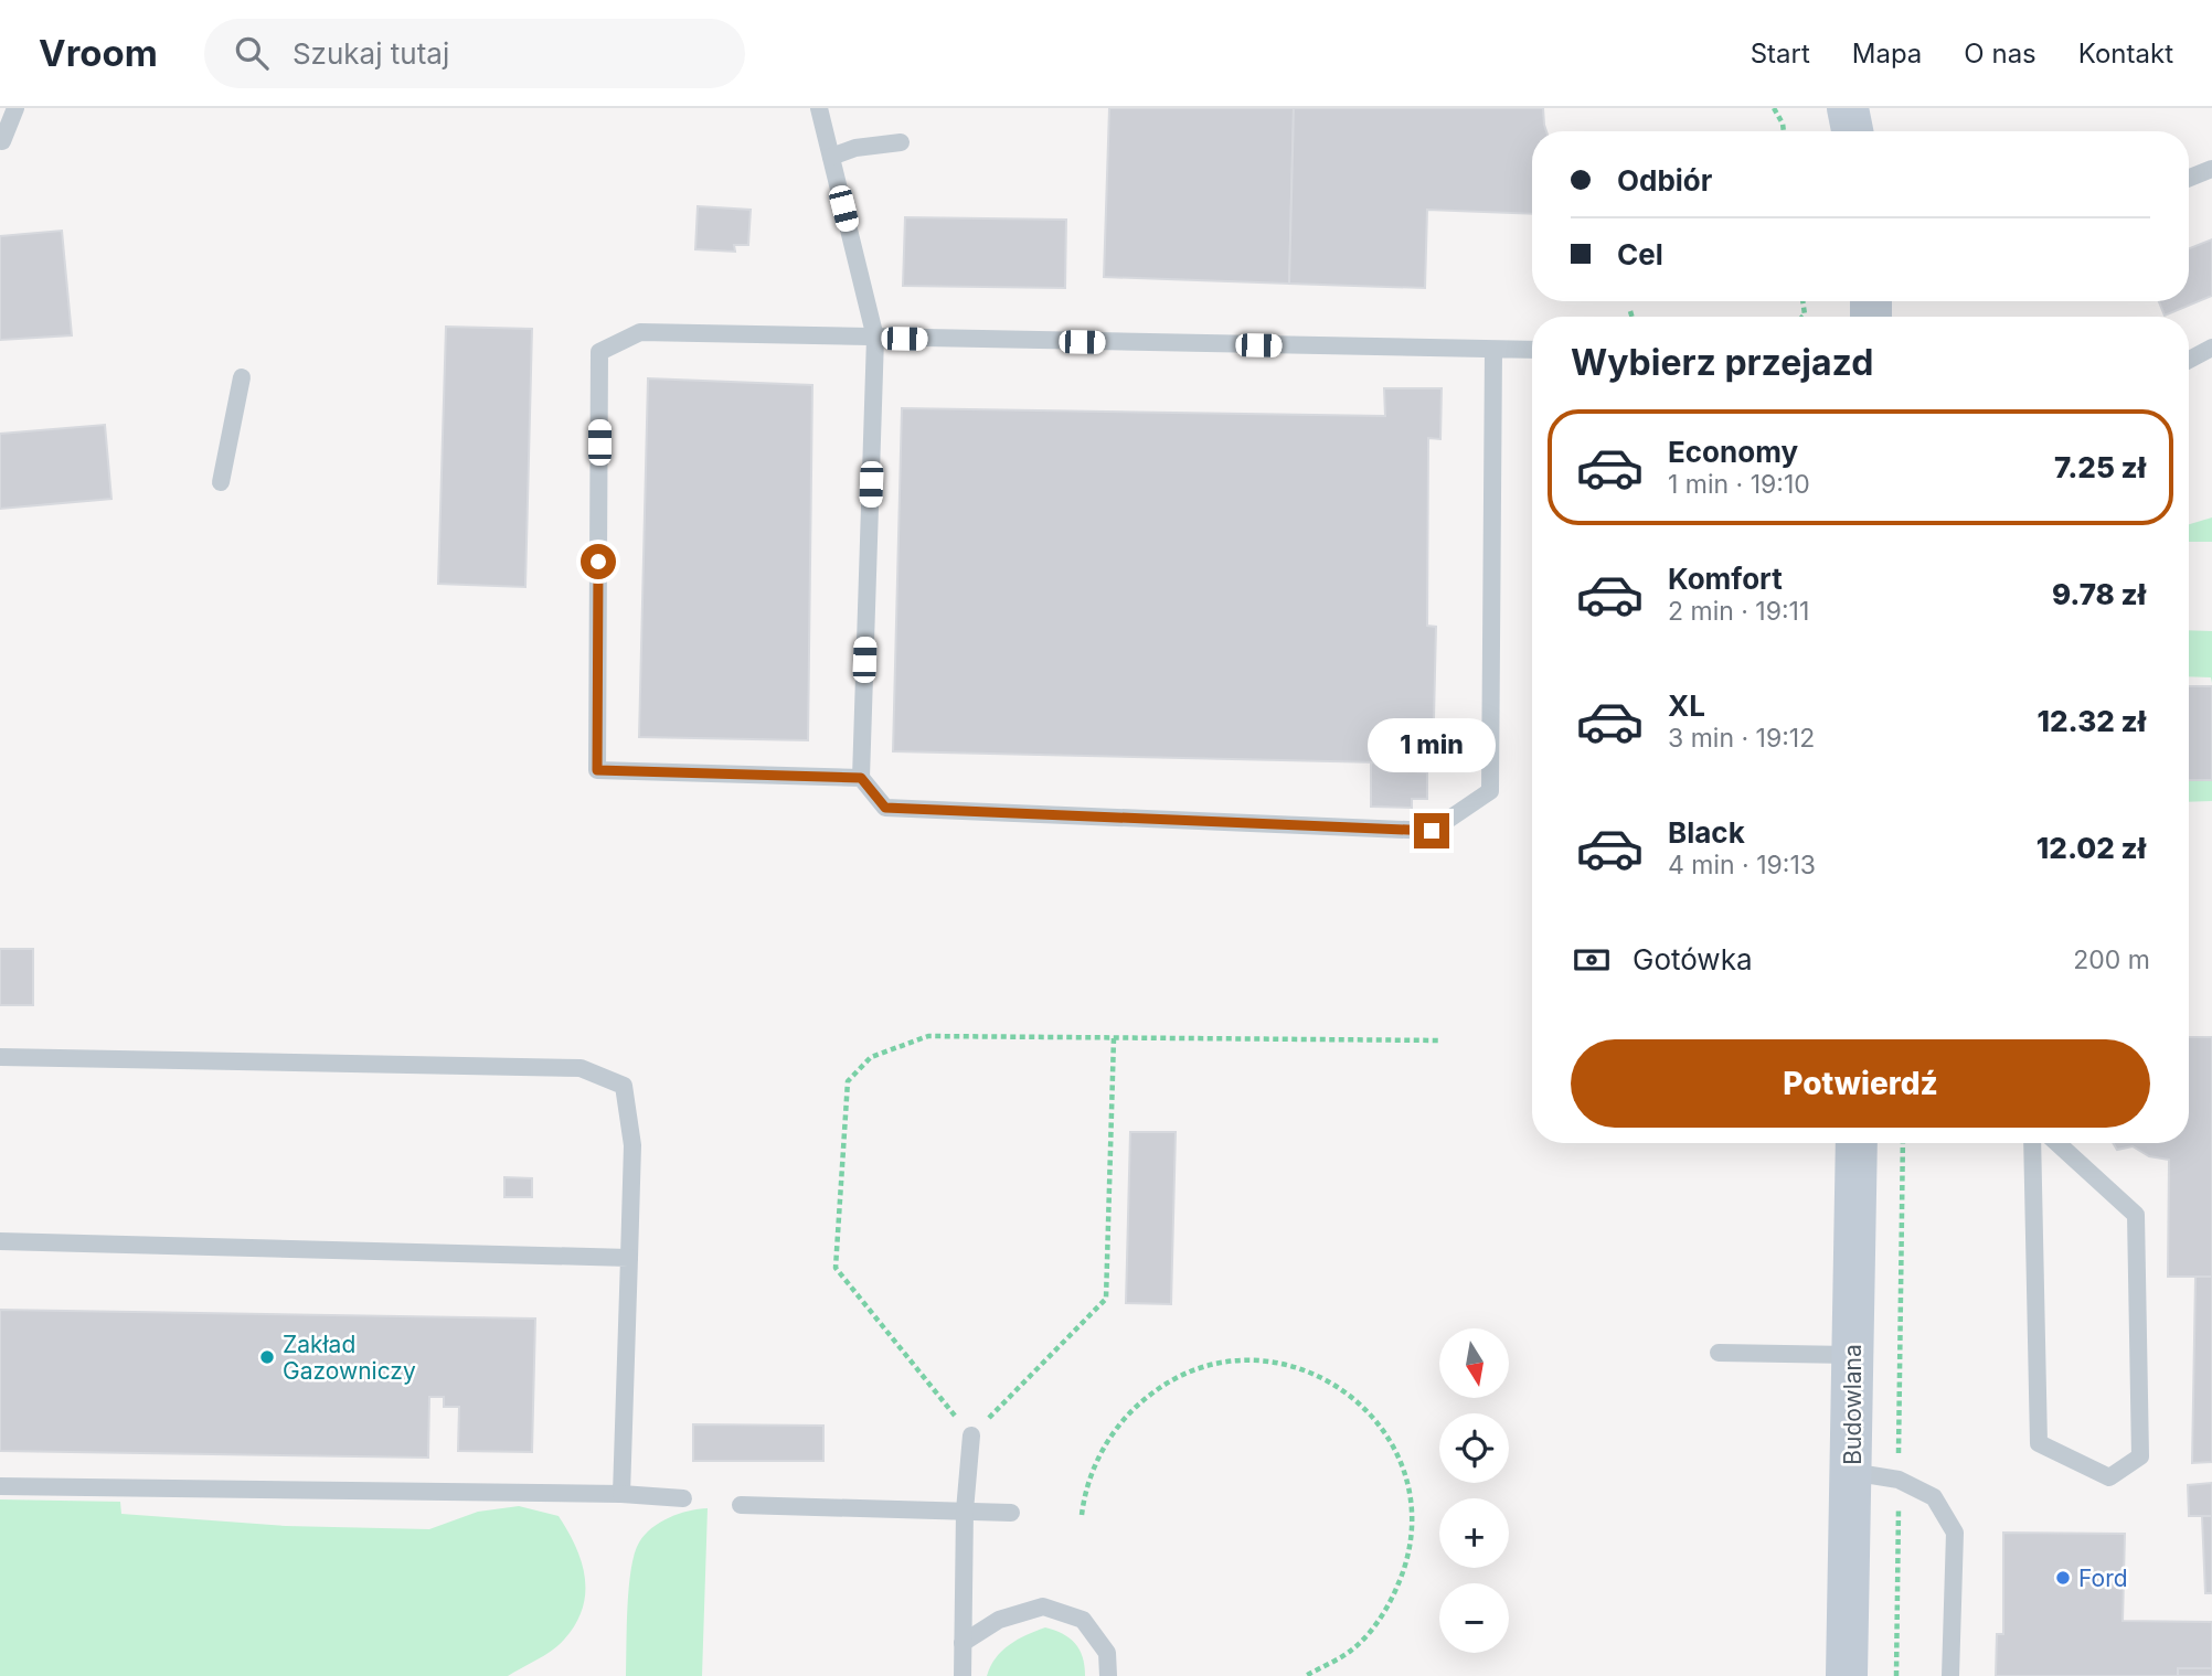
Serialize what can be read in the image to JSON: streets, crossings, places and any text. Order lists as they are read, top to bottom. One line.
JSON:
{"streets":{"street":["Budowlana"]},"places":["Zakład Gazowniczy","Ford"],"north":"bottom","page":{"header":"Vroom","search":"Szukaj tutaj","nav":["Start","Mapa","O nas","Kontakt"],"banner":["Odbiór","Cel"],"heading":"Wybierz przejazd","list":[{"name":"Economy","note":"1 min · 19:10","value":"7.25 zł"},{"name":"Komfort","note":"2 min · 19:11","value":"9.78 zł"},{"name":"XL","note":"3 min · 19:12","value":"12.32 zł"},{"name":"Black","note":"4 min · 19:13","value":"12.02 zł"}],"bubble":"1 min","pay":["Gotówka","200 m"],"buttons":"Potwierdź","map_buttons":["+","−"]}}
